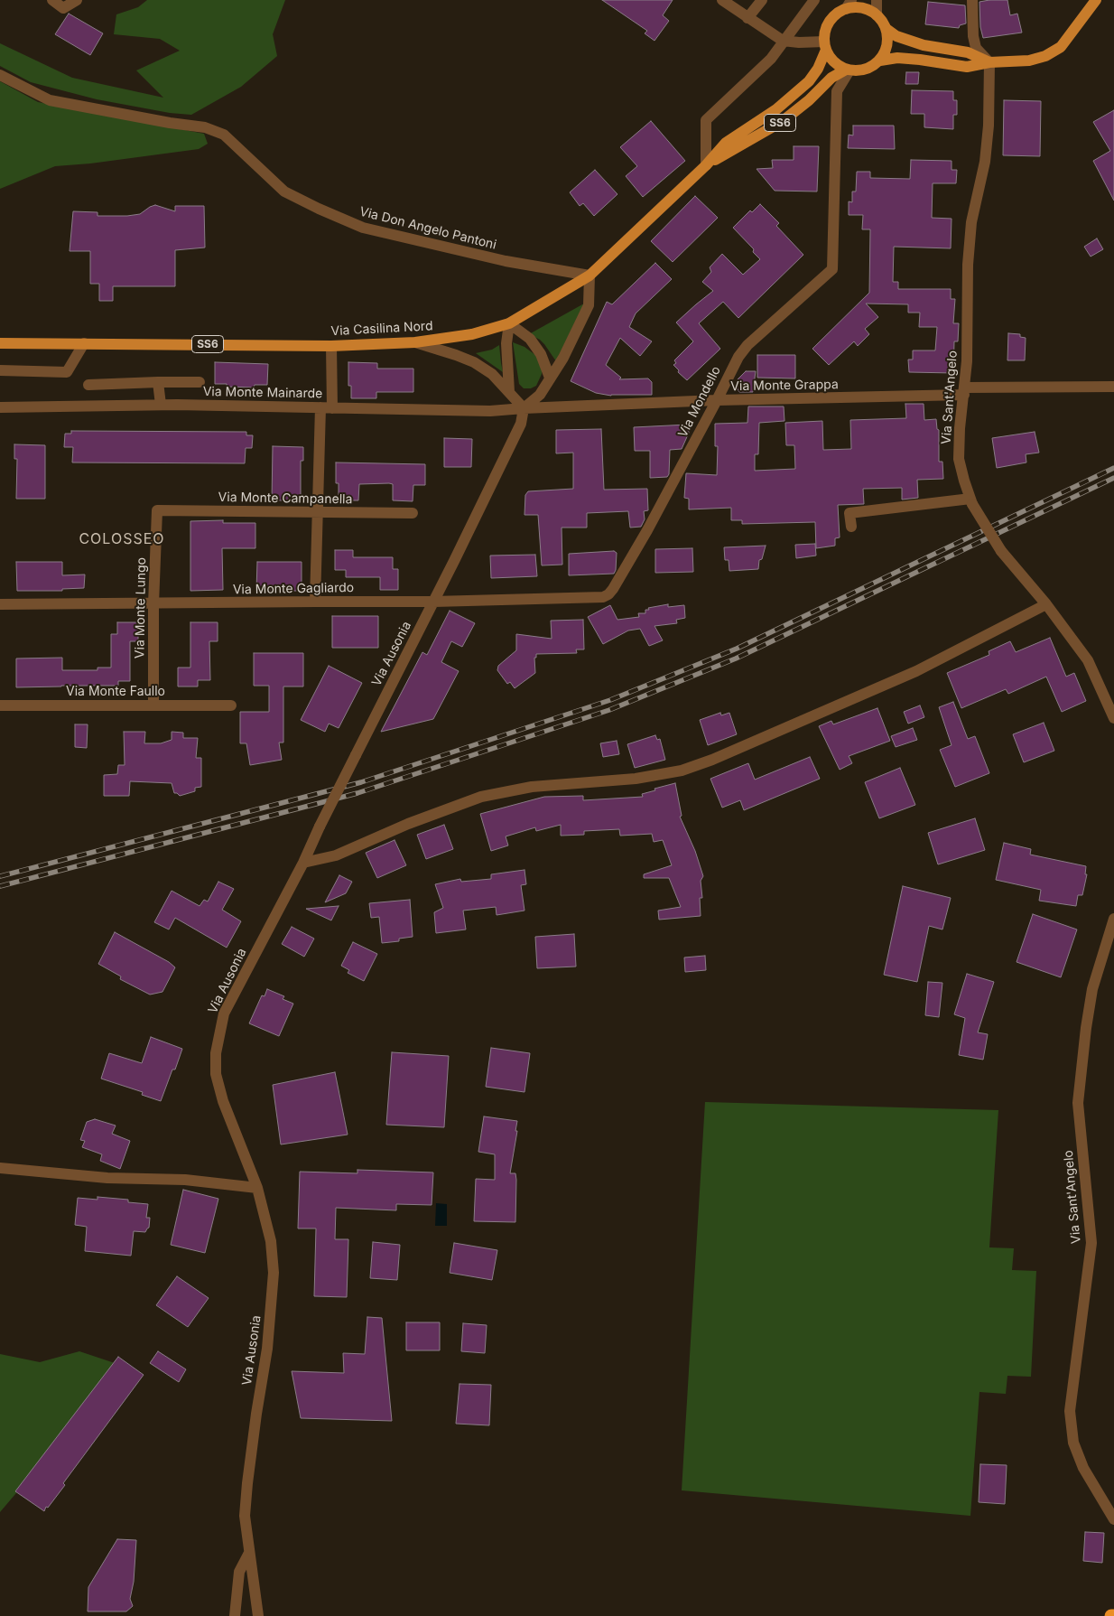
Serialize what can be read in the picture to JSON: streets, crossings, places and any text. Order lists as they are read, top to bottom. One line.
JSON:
{"streets":{"main road":["SS6","Via Casilina Nord"],"street":["Via Don Angelo Pantoni","Via Monte Grappa","Via Monte Mainarde","Via Sant'Angelo","Via Mondello","Via Monte Campanella","Via Monte Gagliardo","Via Monte Lungo","Via Ausonia","Via Monte Faullo"]},"crossings":[["Via Don Angelo Pantoni","Via Casilina Nord"],["Via Casilina Nord","Via Mondello"],["Via Monte Grappa","Via Monte Mainarde"],["Via Monte Grappa","Via Sant'Angelo"],["Via Monte Grappa","Via Mondello"],["Via Monte Grappa","Via Ausonia"],["Via Monte Mainarde","Via Ausonia"],["Via Mondello","Via Monte Gagliardo"],["Via Mondello","Via Ausonia"],["Via Monte Campanella","Via Monte Lungo"],["Via Monte Gagliardo","Via Monte Lungo"],["Via Monte Gagliardo","Via Ausonia"],["Via Monte Lungo","Via Monte Faullo"]],"districts":["COLOSSEO"]}
